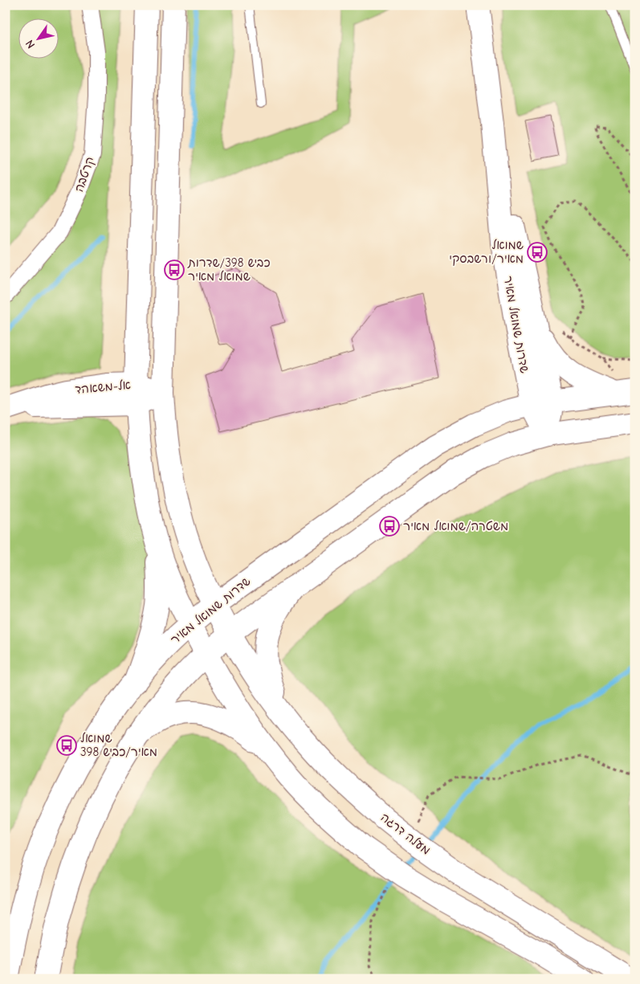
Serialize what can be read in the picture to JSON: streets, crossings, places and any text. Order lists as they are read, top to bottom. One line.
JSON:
{"streets":{"main road":["שדרות שמואל מאיר","אל-משאהד","מעלה דרגה"],"street":["קרטבה"]},"crossings":[["שדרות שמואל מאיר","מעלה דרגה"],["אל-משאהד","מעלה דרגה"]],"places":{"bus stop":["שמואל מאיר/ורשבסקי","כביש 398/שדרות שמואל מאיר","משטרה/שמואל מאיר","שמואל מאיר/כביש 398"]},"north":"bottom left"}
